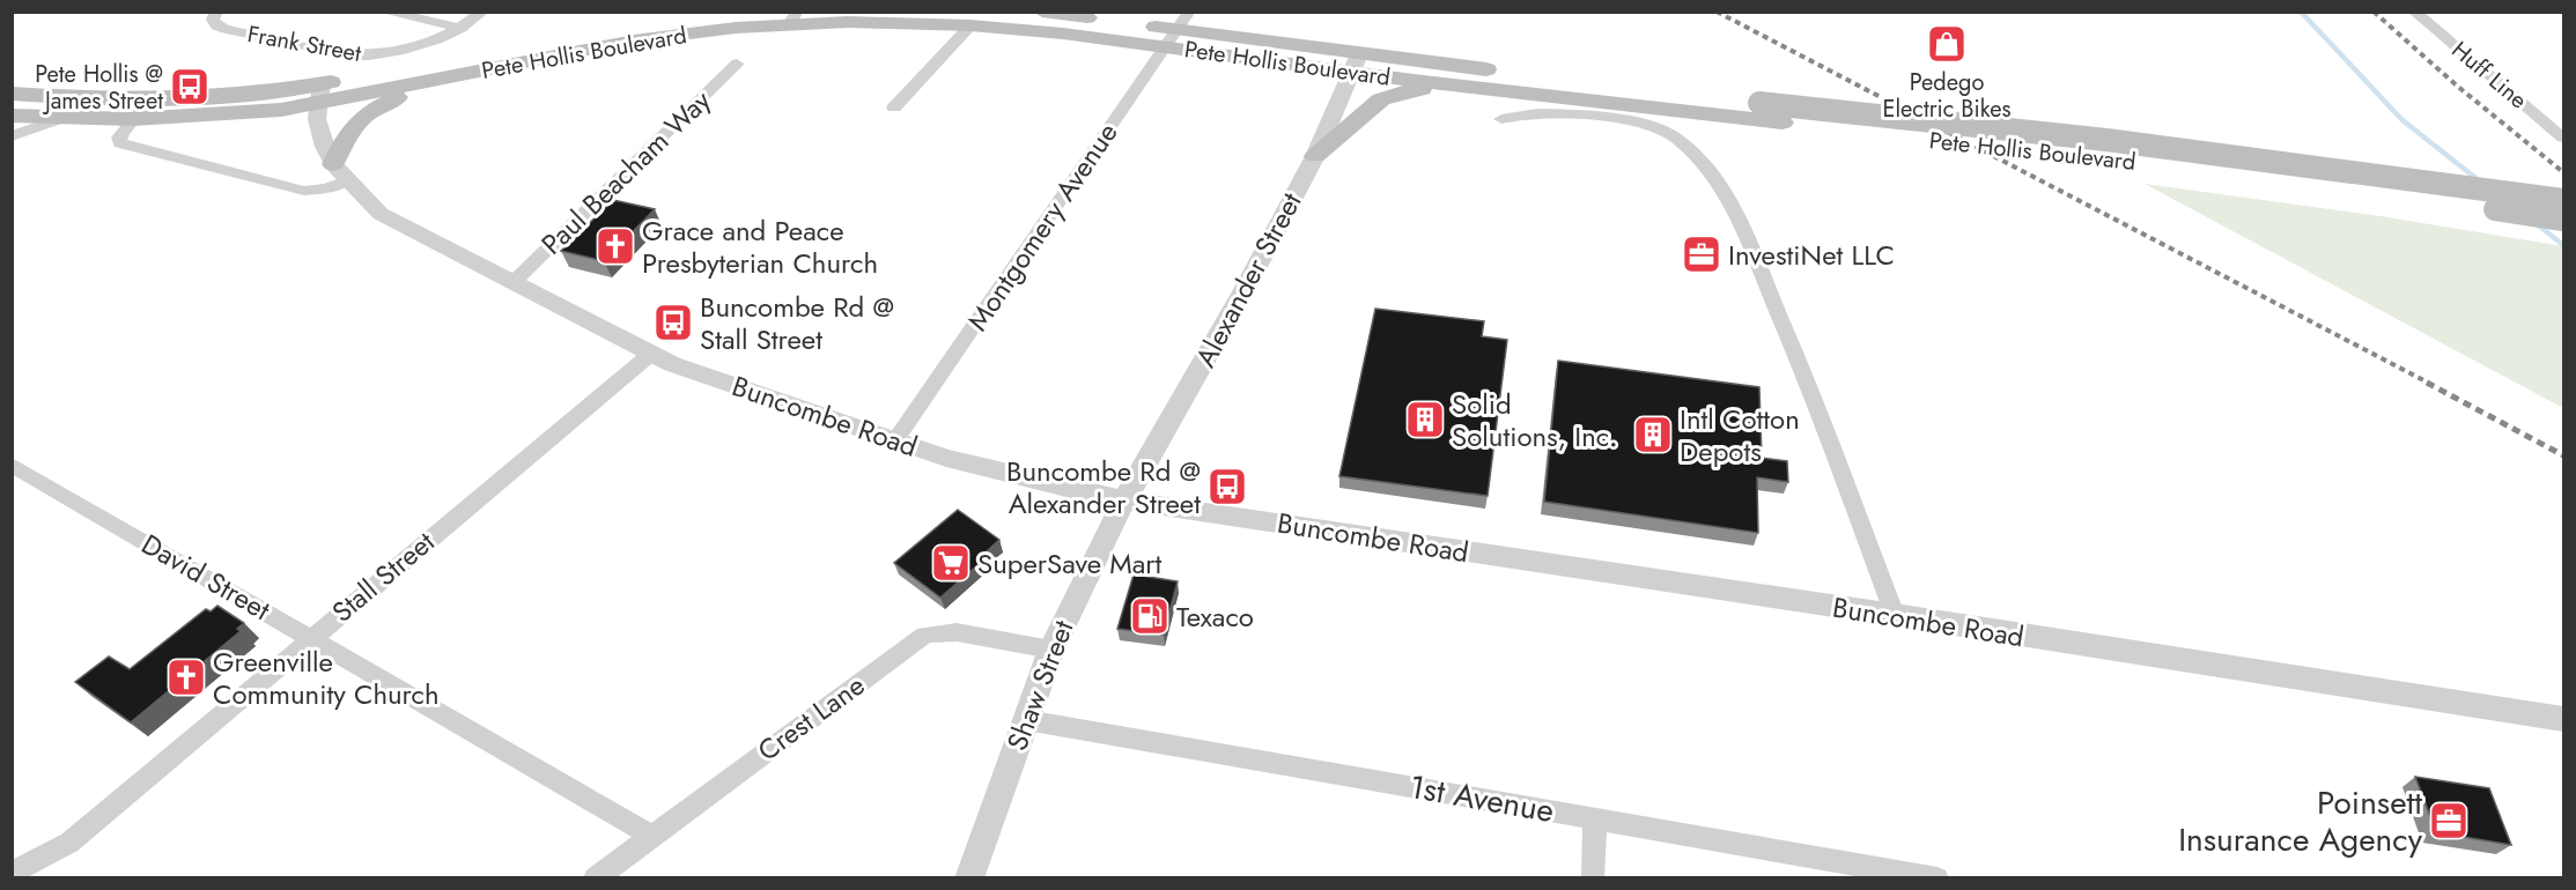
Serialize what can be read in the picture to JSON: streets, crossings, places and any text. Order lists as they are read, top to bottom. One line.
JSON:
{"streets":{"main road":["Pete Hollis Boulevard"],"street":["Frank Street","Huff Line","Paul Beacham Way","Montgomery Avenue","Alexander Street","Buncombe Road","David Street","Stall Street","Shaw Street","Crest Lane","1st Avenue"]},"crossings":[["Pete Hollis Boulevard","Montgomery Avenue"],["Pete Hollis Boulevard","Alexander Street"],["Pete Hollis Boulevard","Buncombe Road"],["Paul Beacham Way","Buncombe Road"],["Montgomery Avenue","Buncombe Road"],["Alexander Street","Buncombe Road"],["Alexander Street","Shaw Street"],["Buncombe Road","Stall Street"],["Buncombe Road","Shaw Street"],["David Street","Stall Street"],["David Street","Crest Lane"],["Shaw Street","Crest Lane"],["Shaw Street","1st Avenue"]],"places":{"shop":["Pedego Electric Bikes"],"bus stop":["Pete Hollis @ James Street","Buncombe Rd @ Stall Street","Buncombe Rd @ Alexander Street"],"church":["Grace and Peace Presbyterian Church","Greenville Community Church"],"office":["InvestiNet LLC","Poinsett Insurance Agency"],"building":["Solid Solutions, Inc.","Intl Cotton Depots"],"supermarket":["SuperSave Mart"],"fuel station":["Texaco"]}}
